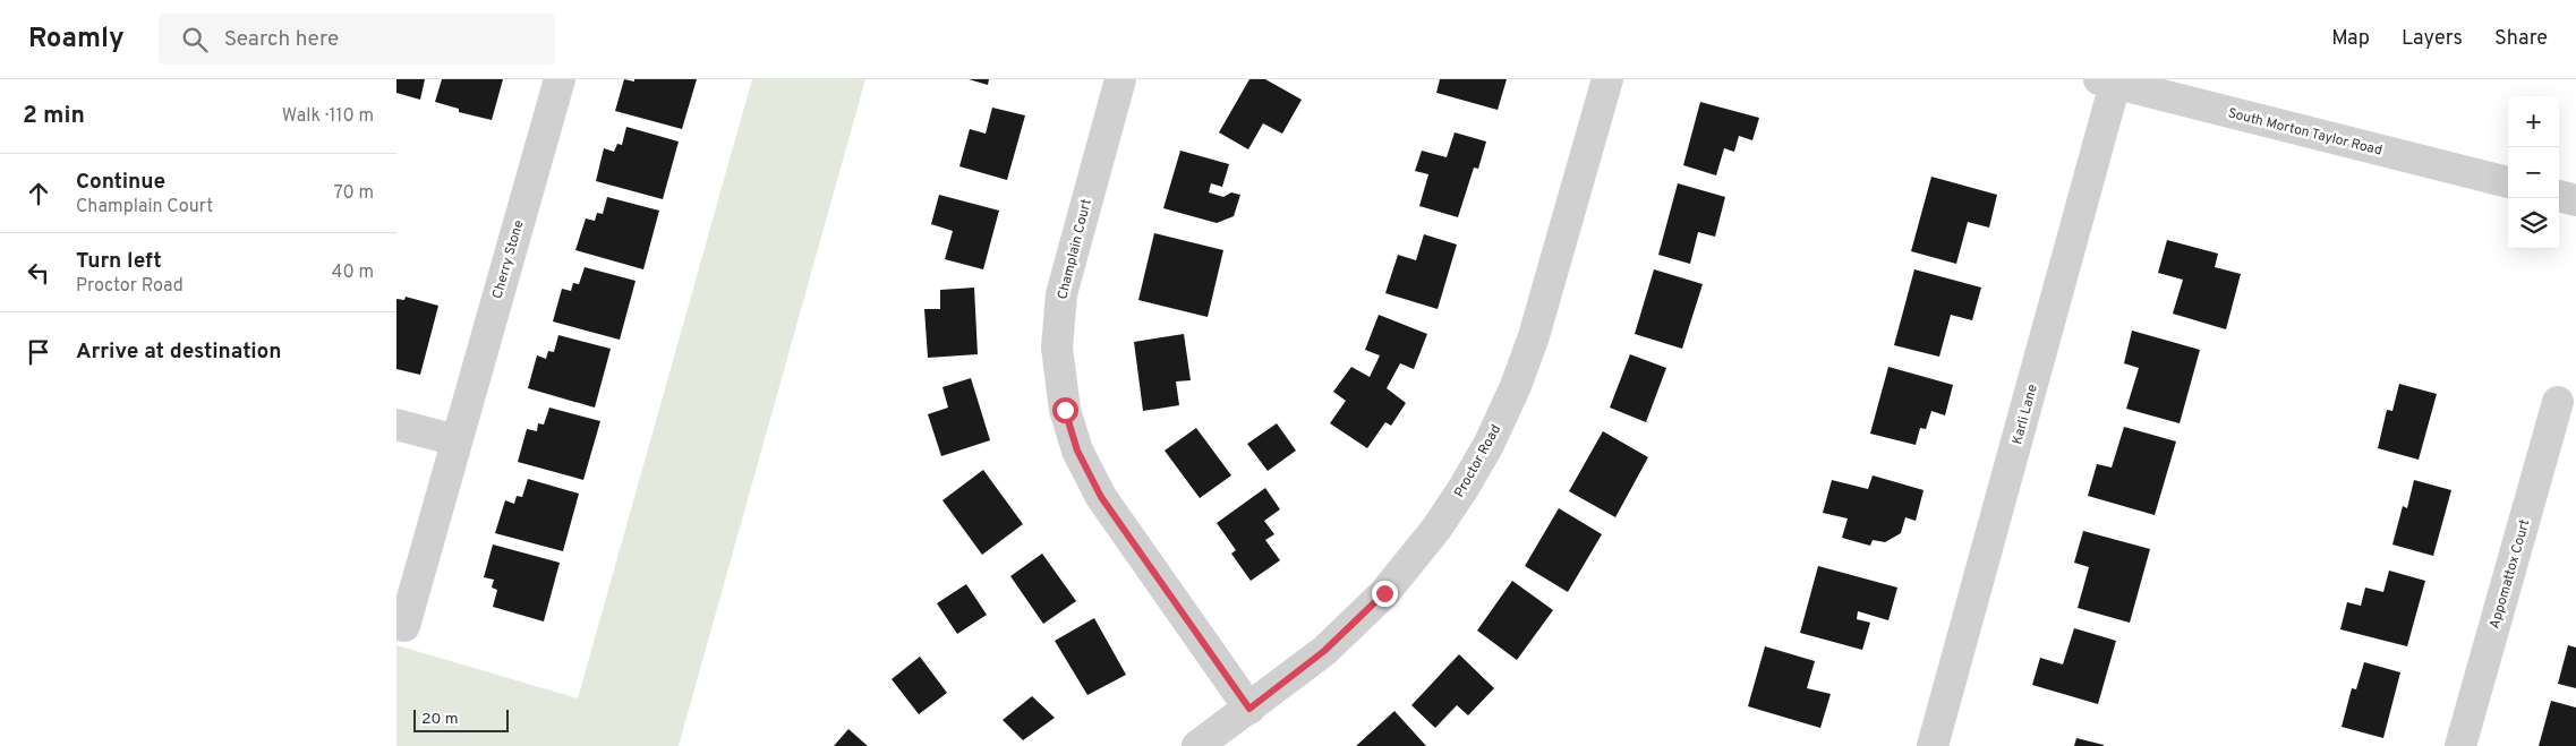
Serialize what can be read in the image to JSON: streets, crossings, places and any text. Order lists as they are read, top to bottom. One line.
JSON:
{"streets":{"street":["South Morton Taylor Road","Champlain Court","Cherry Stone","Karli Lane","Proctor Road","Appomattox Court"]},"crossings":[["South Morton Taylor Road","Karli Lane"],["Champlain Court","Proctor Road"]],"scale_bar":"20 m","page":{"header":"Roamly","search":"Search here","nav":["Map","Layers","Share"],"heading":["2 min","Walk · 110 m"],"map_buttons":["+","−"],"list":[["Continue","Champlain Court","70 m"],["Turn left","Proctor Road","40 m"],"Arrive at destination"],"scale":"20 m"}}
